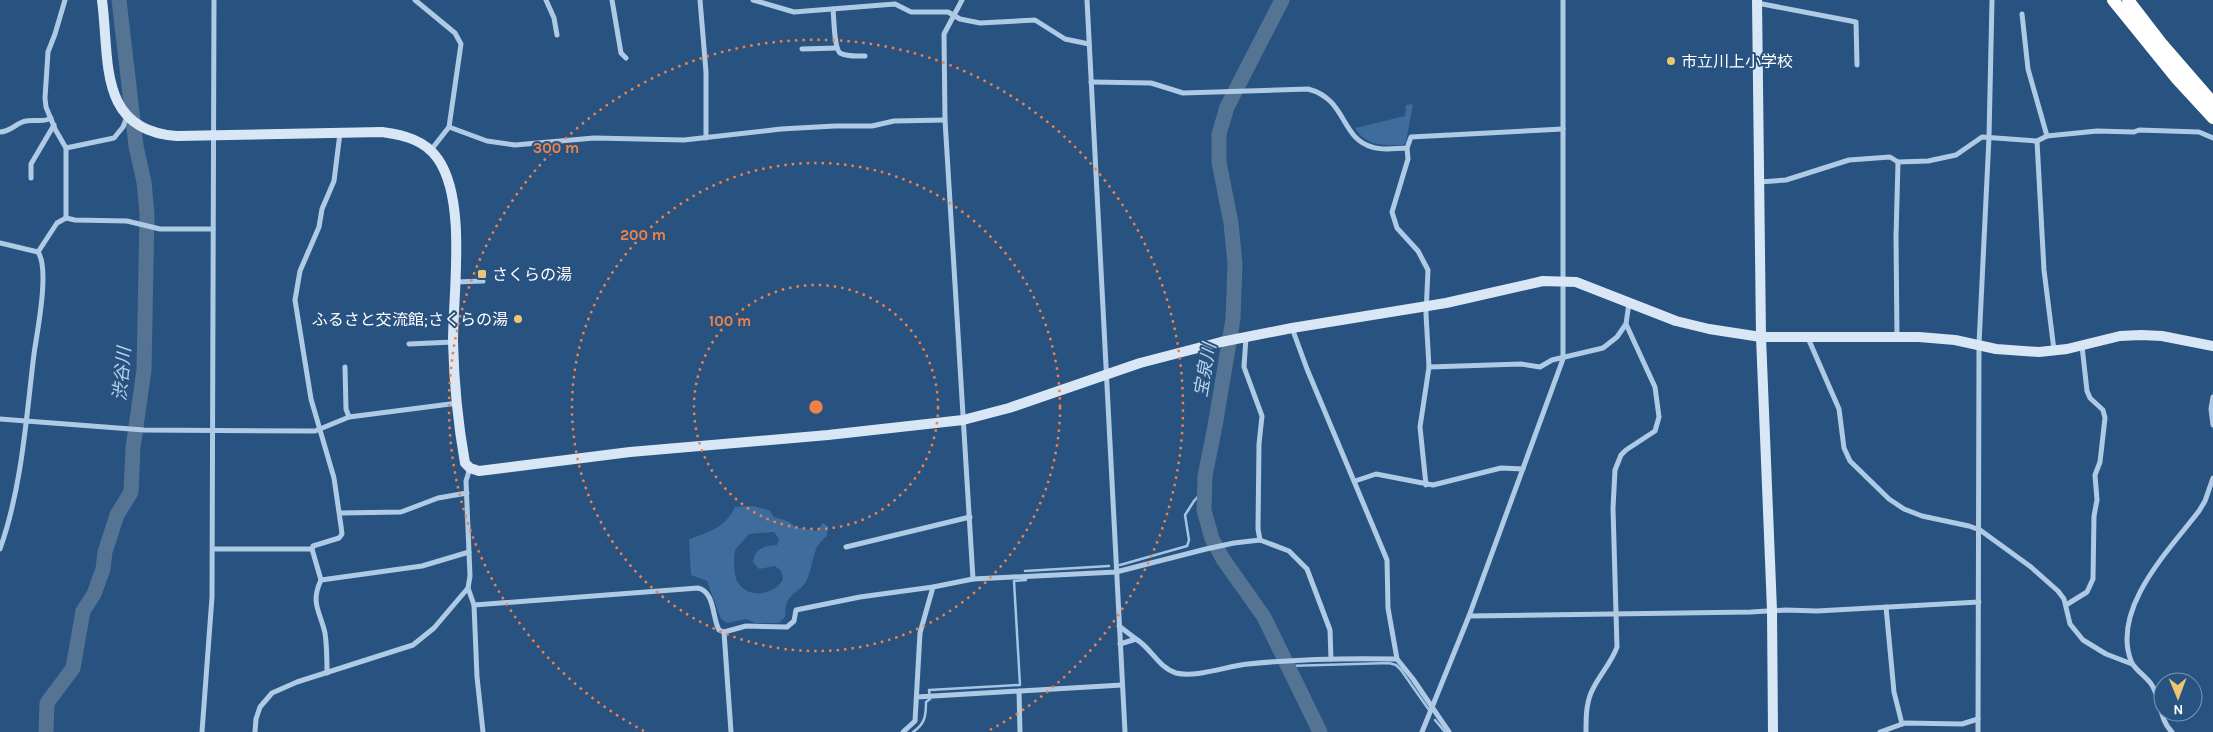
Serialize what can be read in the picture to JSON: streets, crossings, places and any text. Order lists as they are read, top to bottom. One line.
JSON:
{"water":["宝泉川","渋谷川"],"places":{"other":["市立川上小学校","ふるさと交流館;さくらの湯"],"transit":["さくらの湯"]},"north":"bottom","rings":["300 m","200 m","100 m"]}
